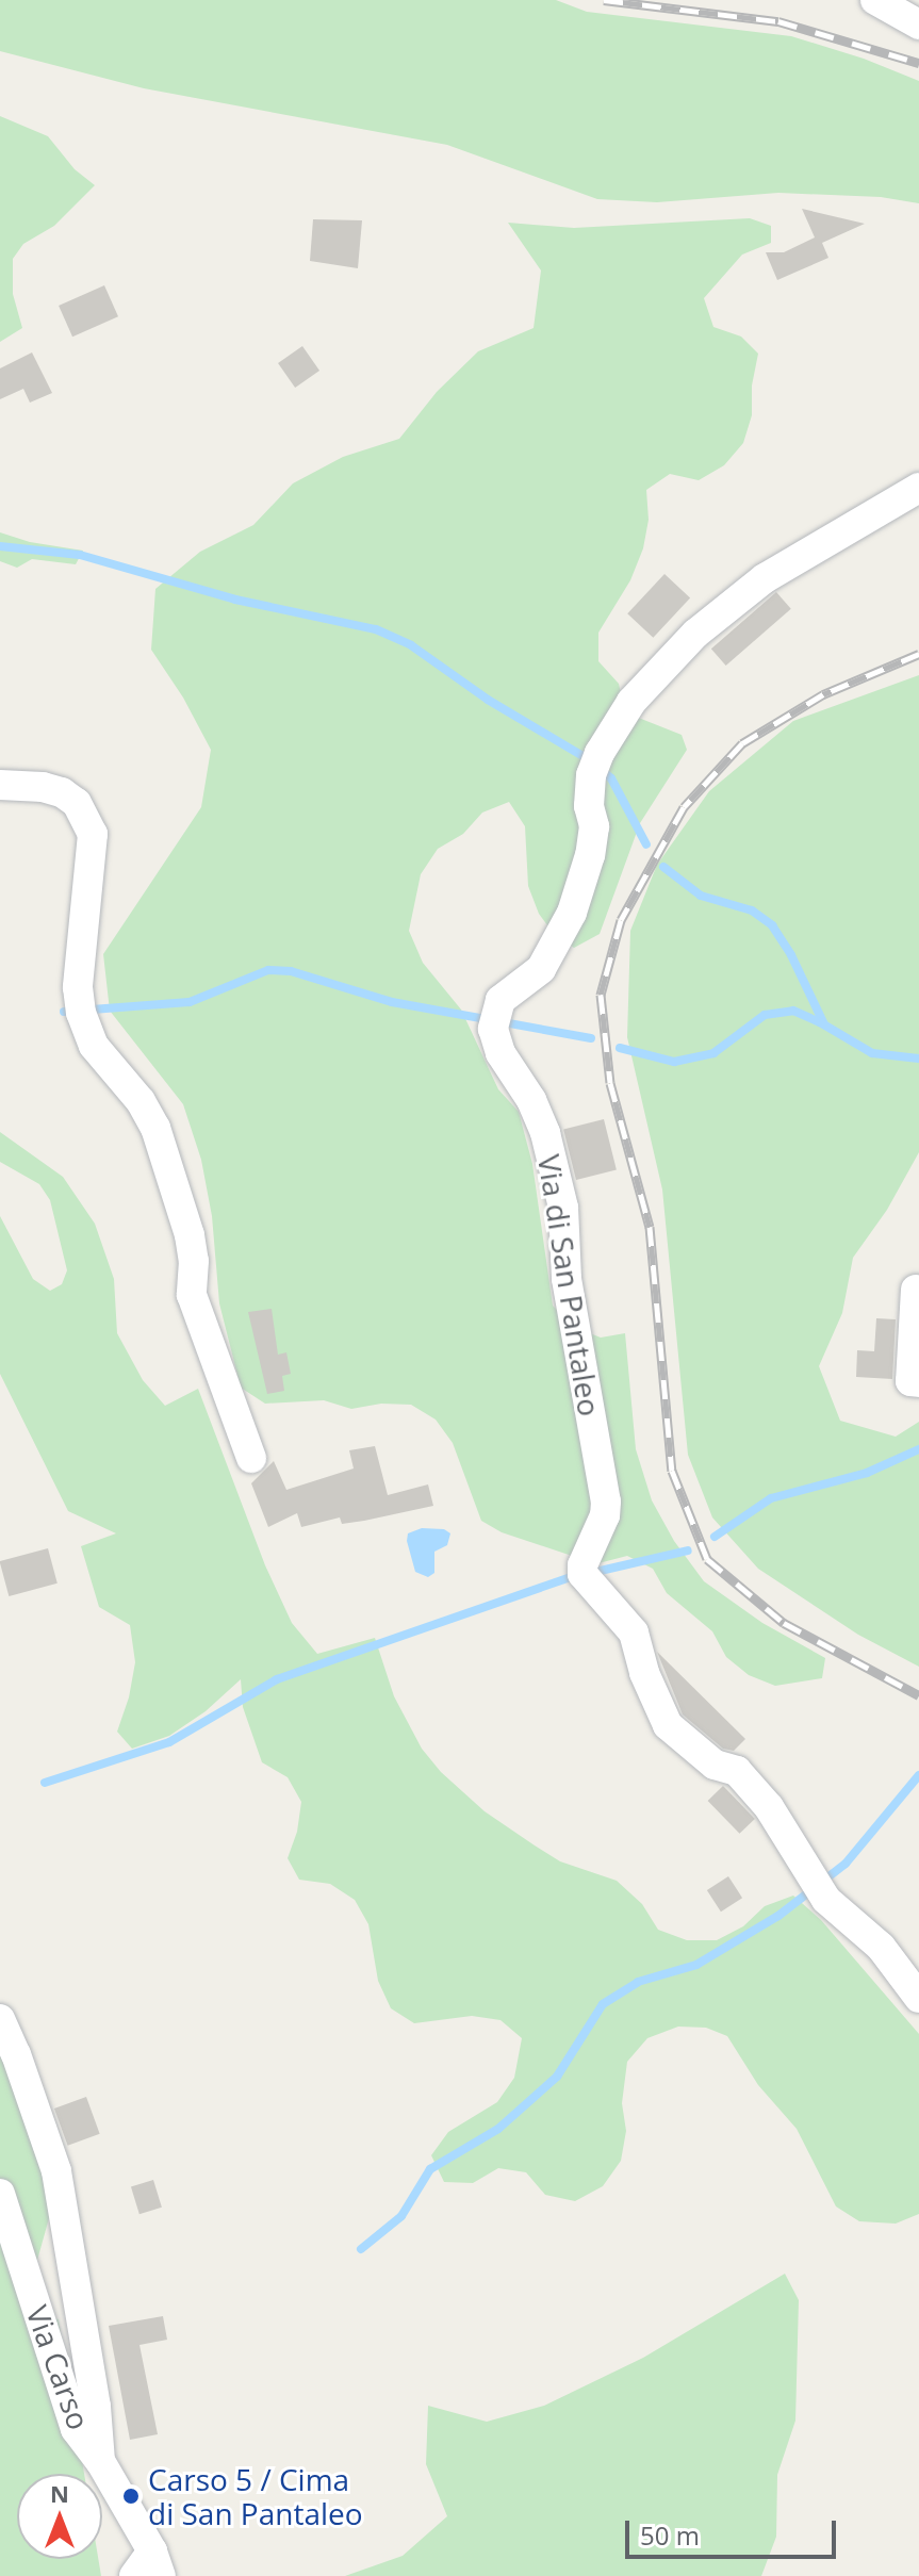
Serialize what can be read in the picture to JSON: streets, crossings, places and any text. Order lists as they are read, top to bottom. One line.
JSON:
{"streets":{"street":["Via di San Pantaleo","Via Carso"]},"places":["Carso 5 / Cima di San Pantaleo"],"scale_bar":"50 m","north":"top"}
